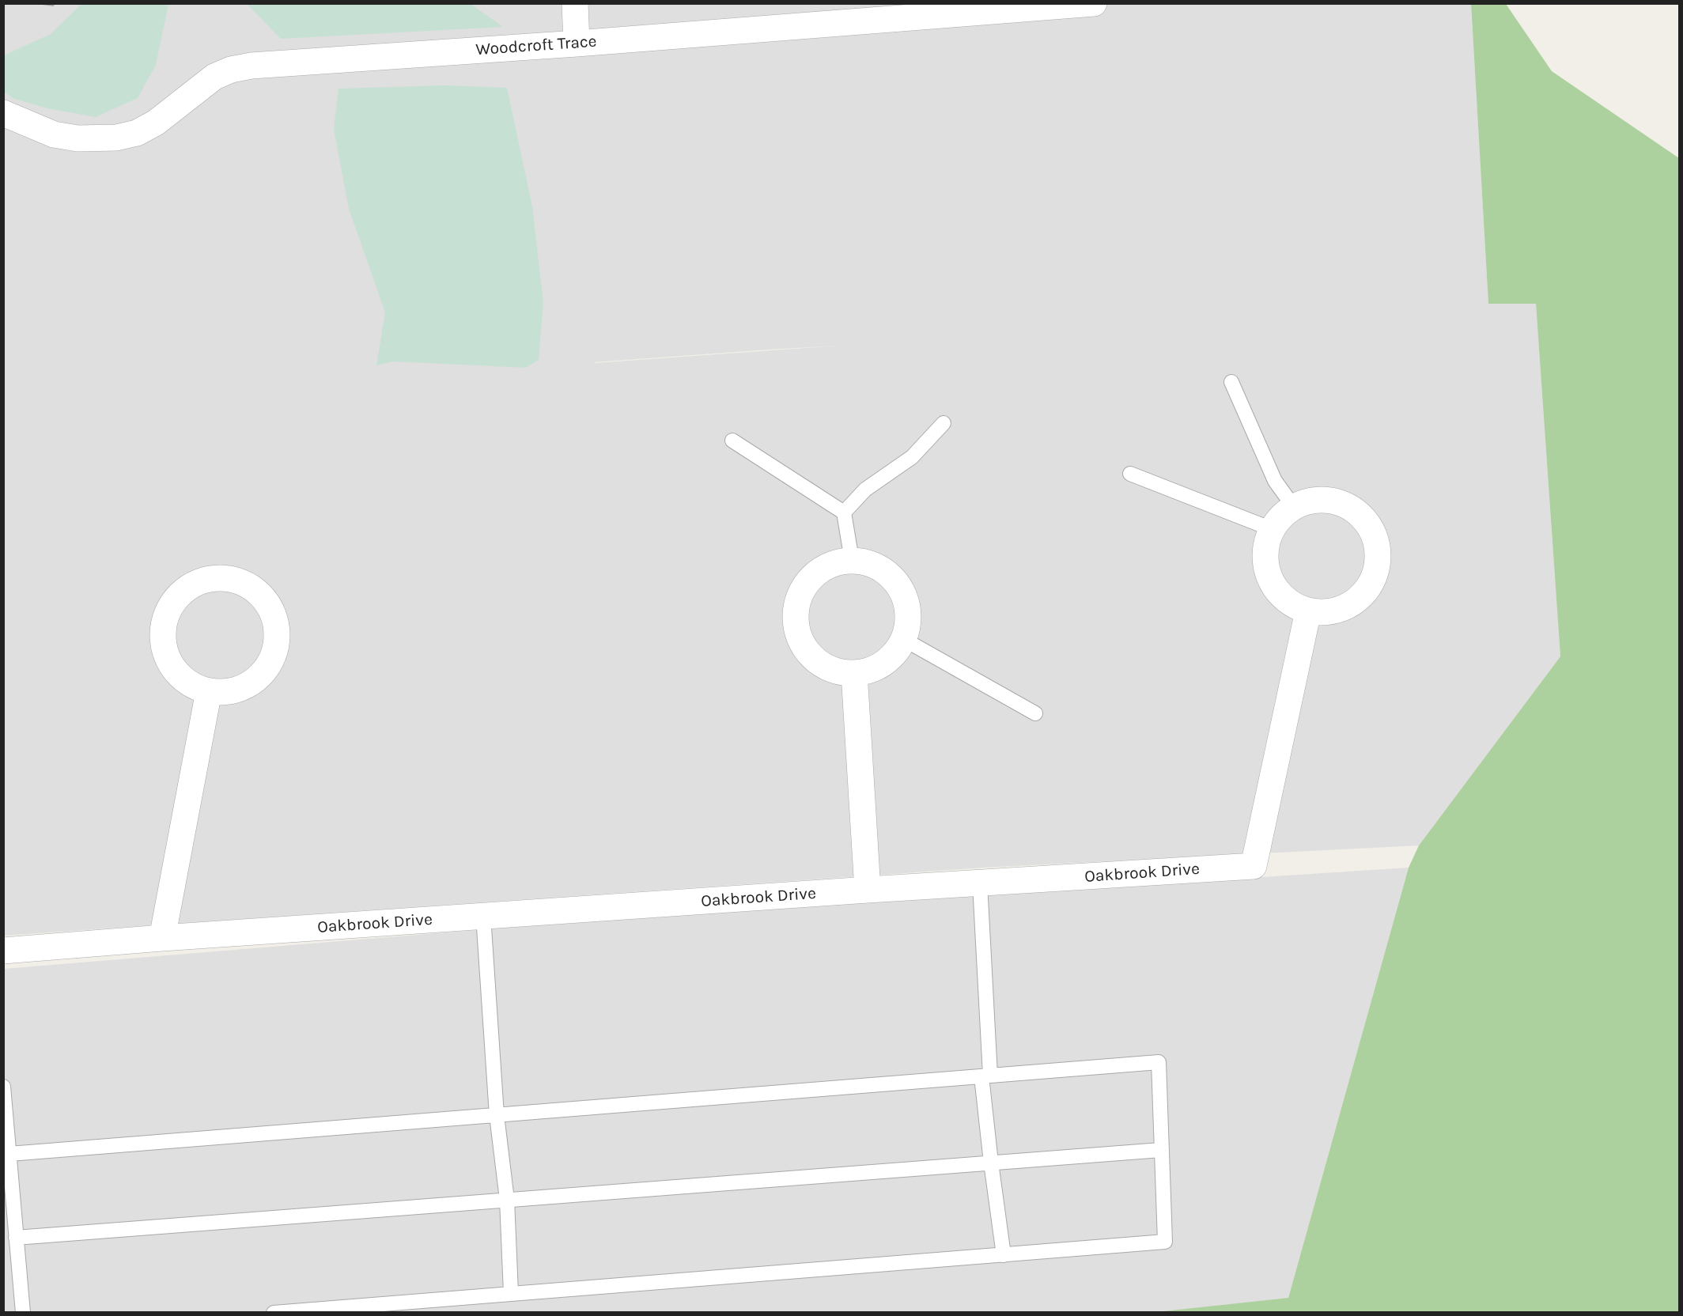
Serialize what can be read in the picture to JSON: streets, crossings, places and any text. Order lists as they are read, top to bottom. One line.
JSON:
{"streets":{"street":["Woodcroft Trace","Oakbrook Drive"]}}
